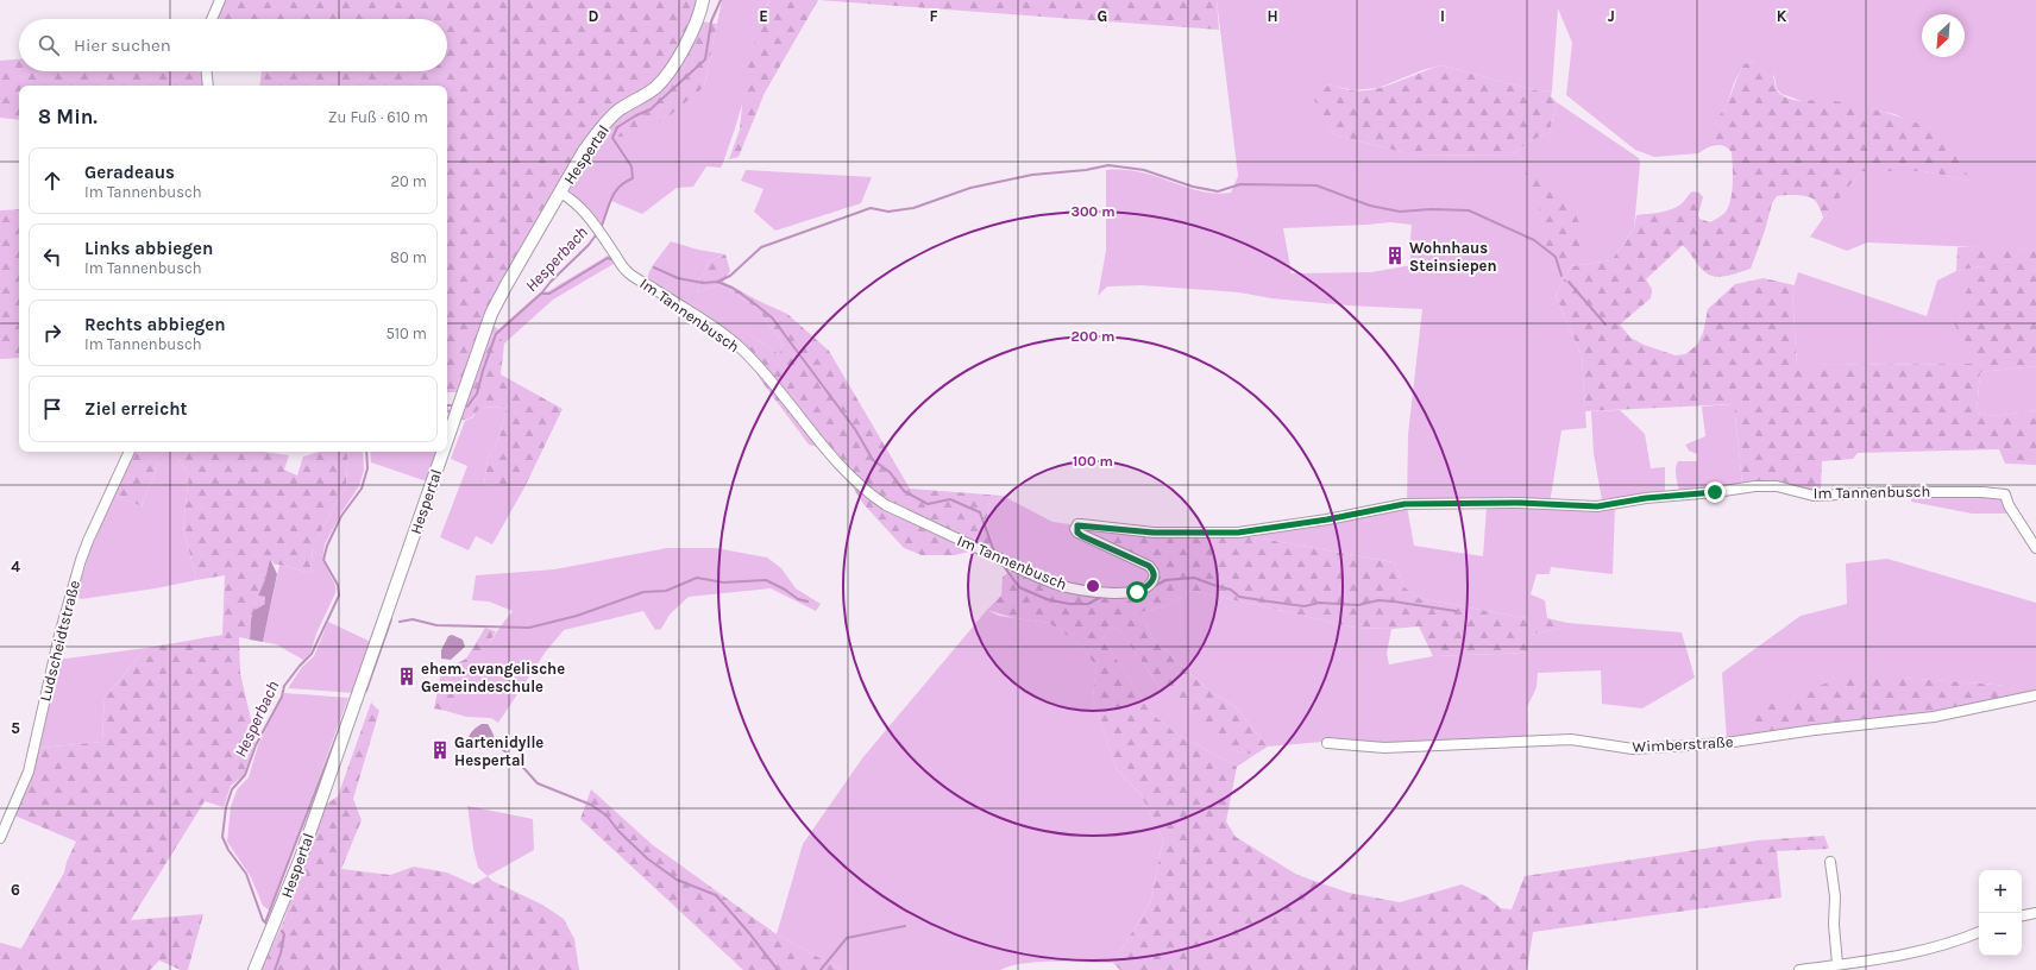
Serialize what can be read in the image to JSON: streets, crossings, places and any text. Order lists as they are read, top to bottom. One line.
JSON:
{"streets":{"main road":["Hespertal"],"street":["Im Tannenbusch","Ludscheidtstraße","Wimberstraße"]},"crossings":[["Hespertal","Im Tannenbusch"]],"water":["Hesperbach"],"places":{"building":["Wohnhaus Steinsiepen","ehem. evangelische Gemeindeschule","Gartenidylle Hespertal"]},"north":"bottom left","page":{"search":"Hier suchen","heading":["8 Min.","Zu Fuß · 610 m"],"list":[["Geradeaus","Im Tannenbusch","20 m"],["Links abbiegen","Im Tannenbusch","80 m"],["Rechts abbiegen","Im Tannenbusch","510 m"],"Ziel erreicht"],"map_buttons":["+","−"]},"grid":{"columns":["D","E","F","G","H","I","J","K"],"rows":["4","5","6"]},"rings":["300 m","200 m","100 m"]}
